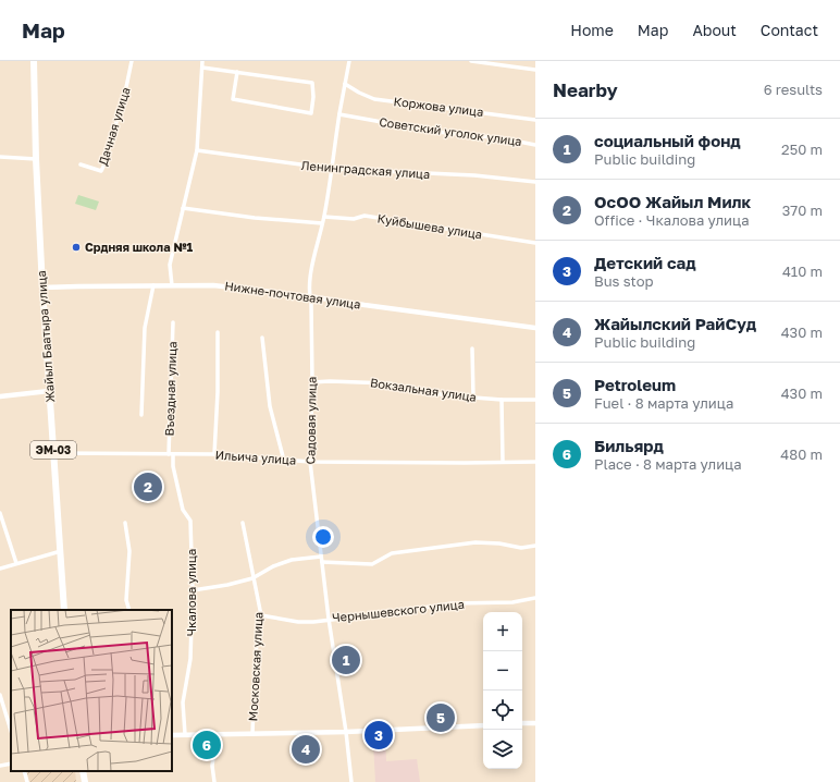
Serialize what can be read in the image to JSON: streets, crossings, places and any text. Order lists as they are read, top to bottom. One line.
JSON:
{"streets":{"highway":["Жайыл Баатыра улица","ЭМ-03"],"street":["Коржова улица","Дачная улица","Советский уголок улица","Ленинградская улица","Куйбышева улица","Нижне-почтовая улица","Въездная улица","Вокзальная улица","Садовая улица","Ильича улица","Чкалова улица","Чернышевского улица","Московская улица"]},"crossings":[["Коржова улица","Садовая улица"],["Советский уголок улица","Садовая улица"],["Ленинградская улица","Садовая улица"],["Куйбышева улица","Садовая улица"],["Нижне-почтовая улица","Жайыл Баатыра улица"],["Нижне-почтовая улица","Садовая улица"],["Жайыл Баатыра улица","Ильича улица"],["Въездная улица","Ильича улица"],["Въездная улица","Чкалова улица"],["Вокзальная улица","Садовая улица"],["Садовая улица","Ильича улица"],["Садовая улица","Чернышевского улица"],["Ильича улица","Чкалова улица"],["Чернышевского улица","Московская улица"]],"places":["Срдняя школа №1"],"page":{"header":"Map","nav":["Home","Map","About","Contact"],"heading":["Nearby","6 results"],"list":[{"mark":"1","name":"социальный фонд","note":"Public building","value":"250 m"},{"mark":"2","name":"ОсОО Жайыл Милк","note":"Office · Чкалова улица","value":"370 m"},{"mark":"3","name":"Детский сад","note":"Bus stop","value":"410 m"},{"mark":"4","name":"Жайылский РайСуд","note":"Public building","value":"430 m"},{"mark":"5","name":"Petroleum","note":"Fuel · 8 марта улица","value":"430 m"},{"mark":"6","name":"Бильярд","note":"Place · 8 марта улица","value":"480 m"}],"pins":["2","1","5","3","6","4"],"map_buttons":["+","−"]}}
